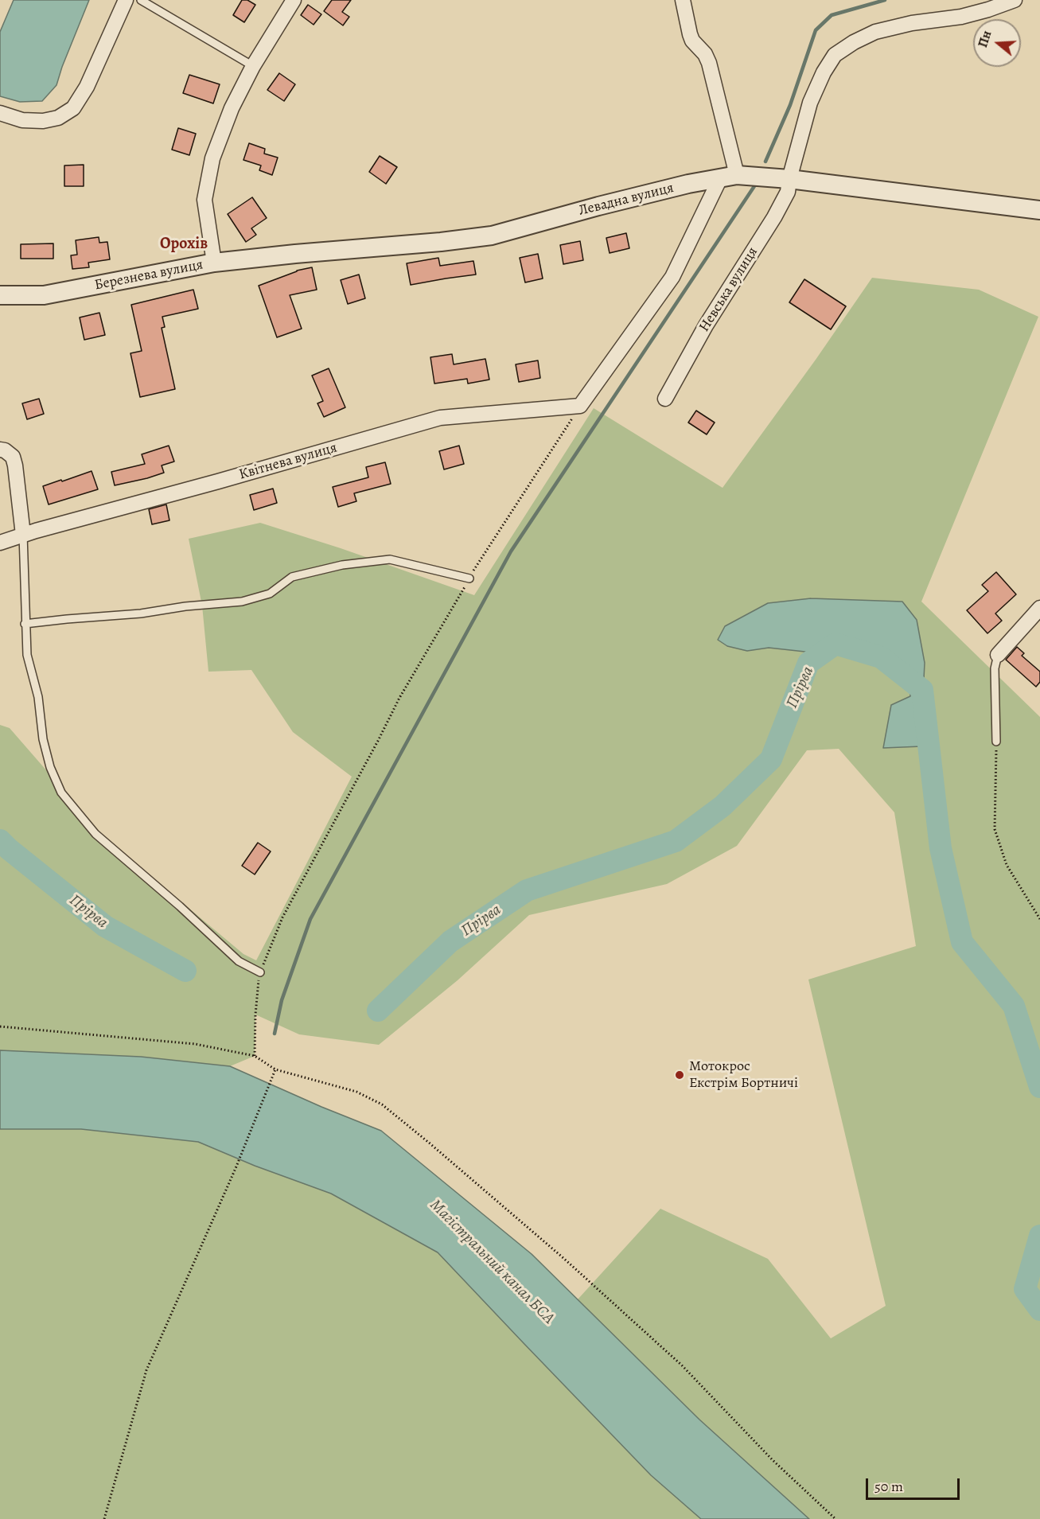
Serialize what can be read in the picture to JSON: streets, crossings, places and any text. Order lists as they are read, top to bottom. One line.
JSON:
{"streets":{"street":["Левадна вулиця","Березнева вулиця","Невська вулиця","Квітнева вулиця"]},"crossings":[["Левадна вулиця","Березнева вулиця"],["Левадна вулиця","Невська вулиця"]],"districts":["Орохів"],"water":["Прірва","Магістральний канал БСА"],"places":["Мотокрос Екстрім Бортничі"],"scale_bar":"50 m","north":"left"}
